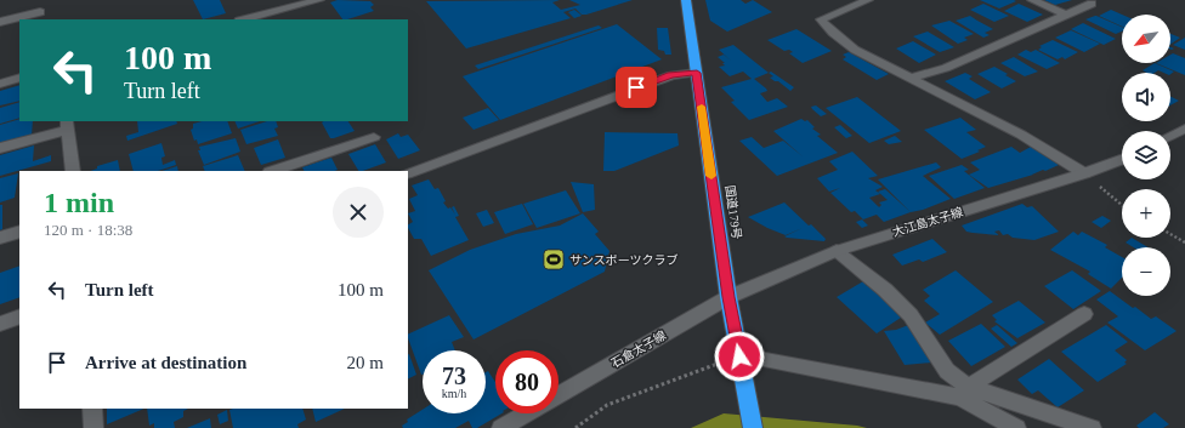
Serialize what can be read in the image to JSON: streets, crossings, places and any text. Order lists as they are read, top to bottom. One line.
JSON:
{"streets":{"highway":["国道179号"],"street":["大江島太子線","石倉太子線"]},"crossings":[["国道179号","大江島太子線"],["国道179号","石倉太子線"],["大江島太子線","石倉太子線"]],"places":{"sports":["サンスポーツクラブ"]},"north":"bottom left","page":{"map_buttons":["+","−"],"turn":["100 m","Turn left"],"heading":["1 min","120 m · 18:38"],"list":[{"name":"Turn left","value":"100 m"},{"name":"Arrive at destination","value":"20 m"}],"speed":"73 km/h","limit":"80"}}
